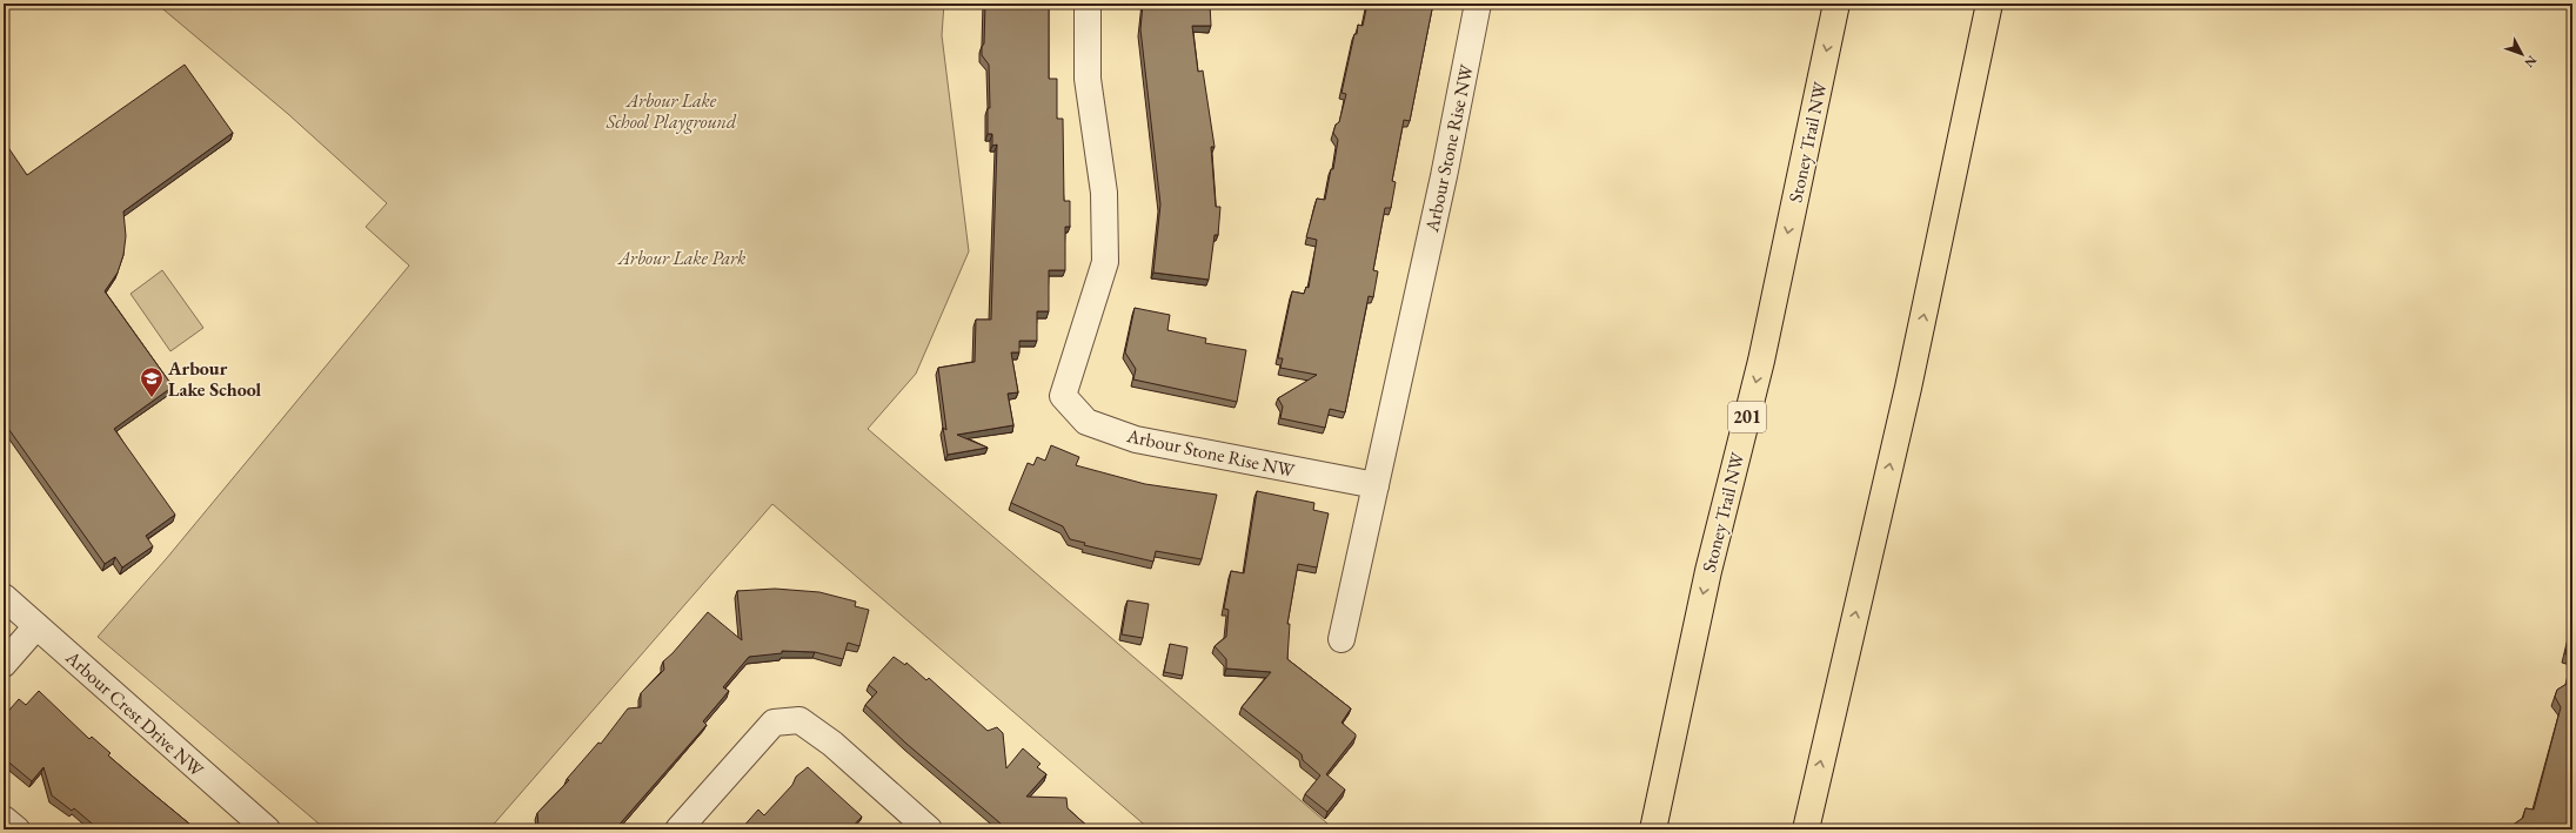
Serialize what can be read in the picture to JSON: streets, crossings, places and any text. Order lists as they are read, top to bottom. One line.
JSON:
{"streets":{"highway":["Stoney Trail NW","201"],"street":["Arbour Stone Rise NW","Arbour Crest Drive NW"]},"parks":["Arbour Lake School Playground","Arbour Lake Park"],"places":{"school or university":["Arbour Lake School"]},"north":"bottom right"}
